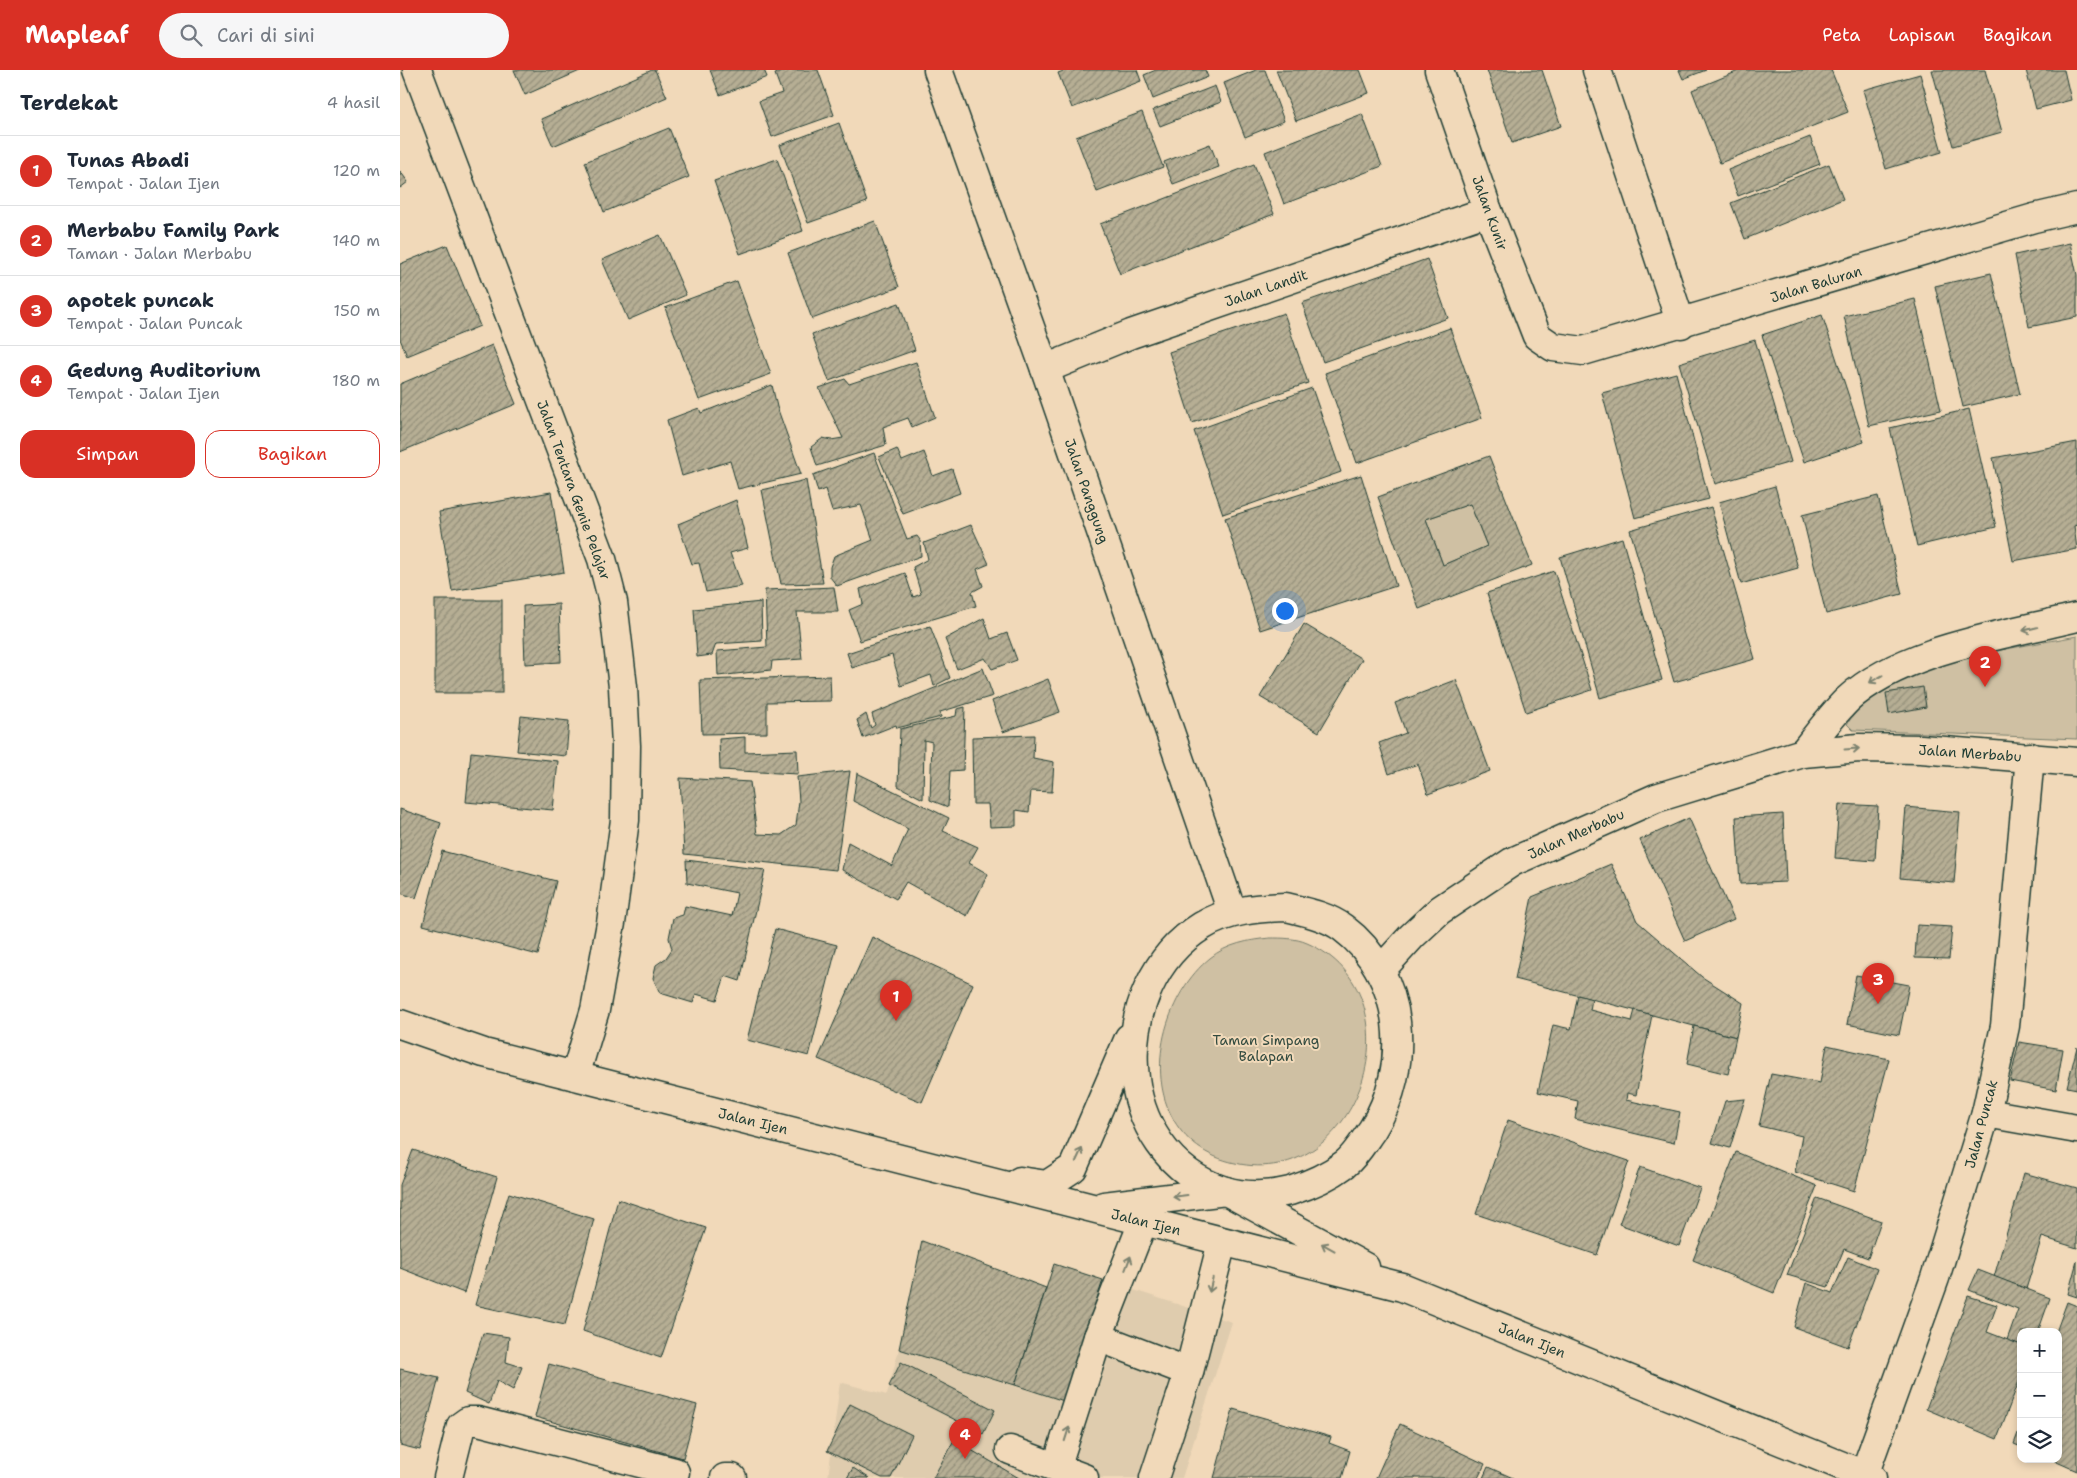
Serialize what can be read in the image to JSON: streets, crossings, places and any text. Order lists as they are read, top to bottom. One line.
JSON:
{"streets":{"main road":["Jalan Kunir","Jalan Baluran","Jalan Landit","Jalan Tentara Genie Pelajar","Jalan Panggung","Jalan Merbabu","Jalan Ijen","Jalan Puncak"]},"crossings":[["Jalan Kunir","Jalan Baluran"],["Jalan Kunir","Jalan Landit"],["Jalan Landit","Jalan Panggung"],["Jalan Tentara Genie Pelajar","Jalan Ijen"],["Jalan Merbabu","Jalan Puncak"],["Jalan Ijen","Jalan Puncak"]],"parks":["Taman Simpang Balapan"],"page":{"header":"Mapleaf","search":"Cari di sini","nav":["Peta","Lapisan","Bagikan"],"heading":["Terdekat","4 hasil"],"list":[{"mark":"1","name":"Tunas Abadi","note":"Tempat · Jalan Ijen","value":"120 m"},{"mark":"2","name":"Merbabu Family Park","note":"Taman · Jalan Merbabu","value":"140 m"},{"mark":"3","name":"apotek puncak","note":"Tempat · Jalan Puncak","value":"150 m"},{"mark":"4","name":"Gedung Auditorium","note":"Tempat · Jalan Ijen","value":"180 m"}],"buttons":["Simpan","Bagikan"],"pins":["2","3","1","4"],"map_buttons":["+","−"]}}
